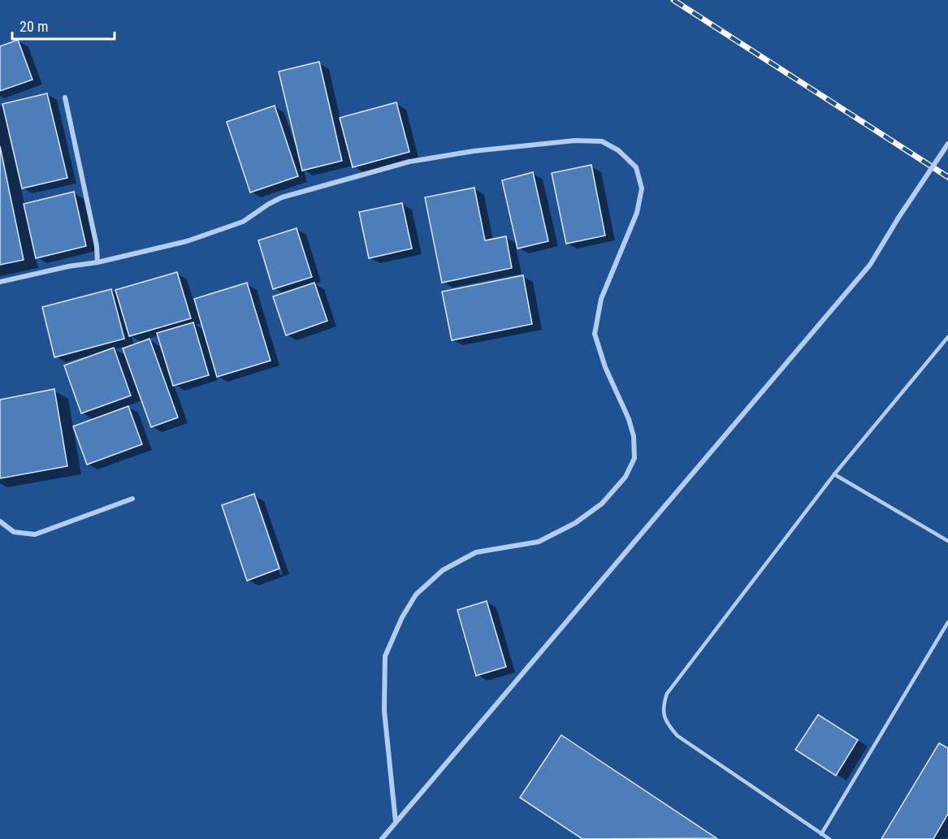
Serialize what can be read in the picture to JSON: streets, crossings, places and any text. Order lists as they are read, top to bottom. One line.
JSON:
{"scale_bar":"20 m"}
